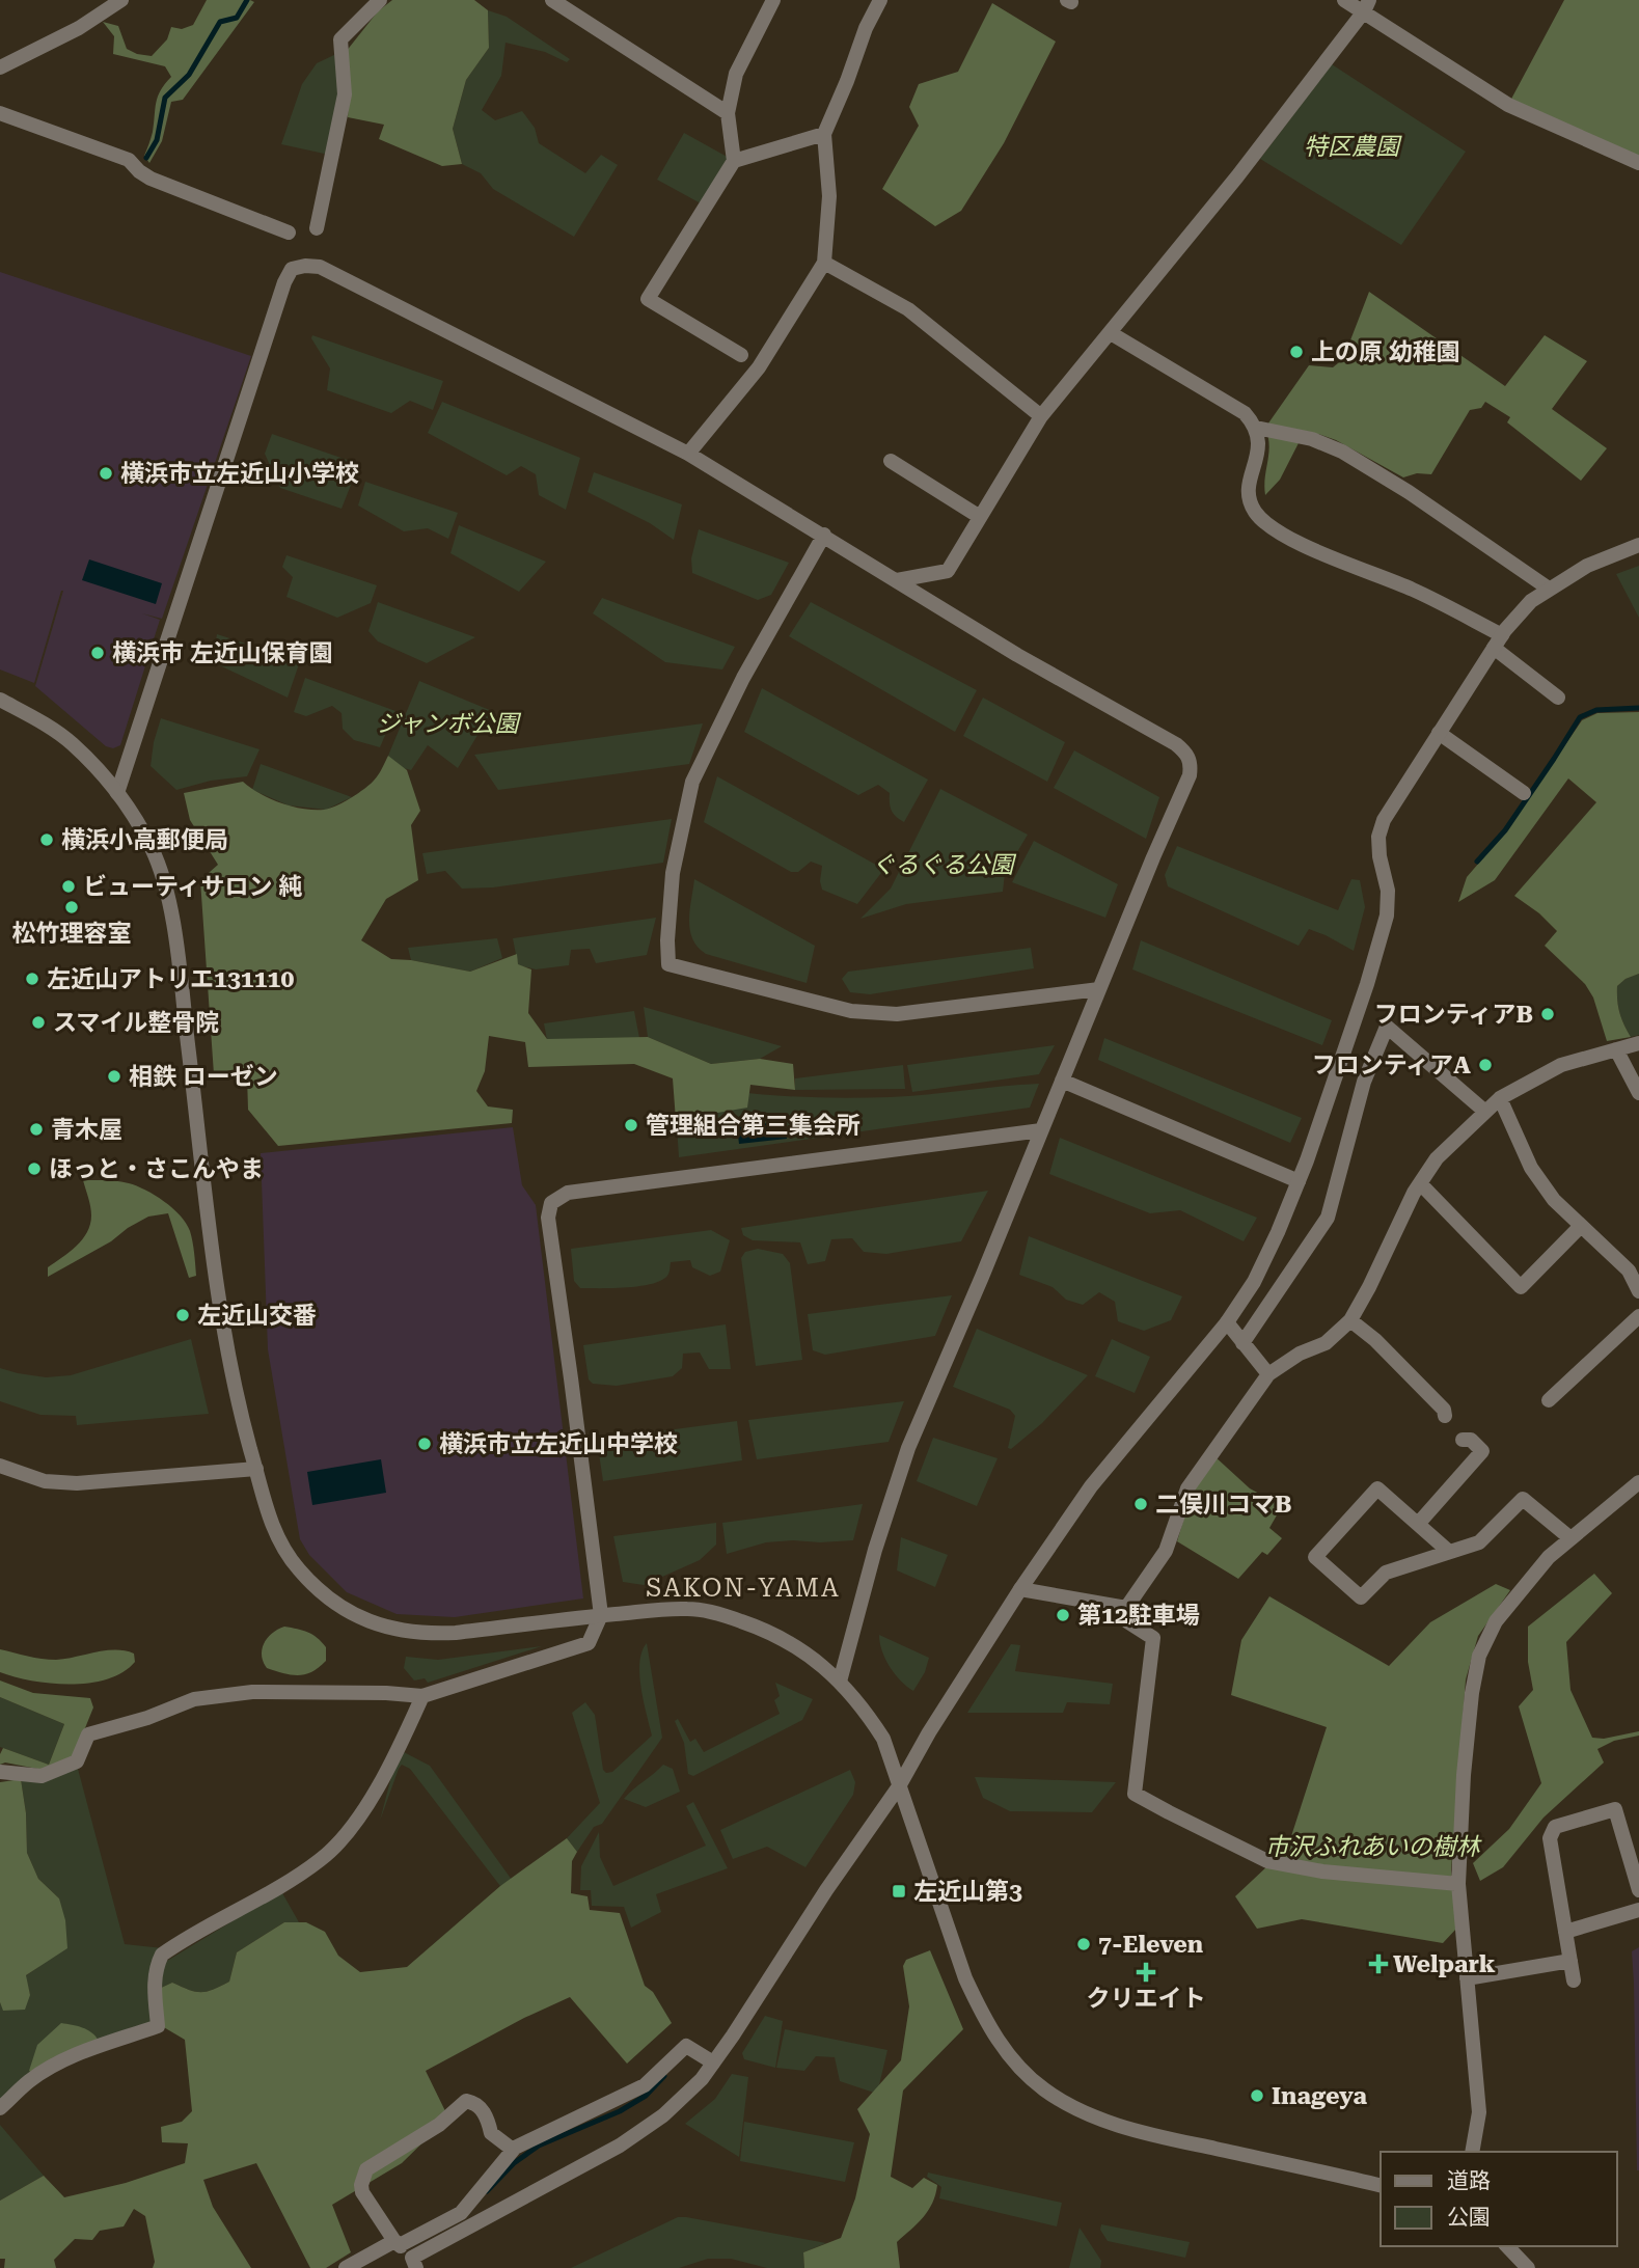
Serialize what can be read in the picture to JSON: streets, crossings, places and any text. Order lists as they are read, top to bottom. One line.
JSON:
{"districts":["SAKON-YAMA"],"parks":["特区農園","ジャンボ公園","ぐるぐる公園","市沢ふれあいの樹林"],"places":{"other":["上の原 幼稚園","横浜市立左近山小学校","横浜市 左近山保育園","横浜小高郵便局","ビューティサロン 純","松竹理容室","左近山アトリエ131110","フロンティアB","スマイル整骨院","フロンティアA","相鉄 ローゼン","管理組合第三集会所","青木屋","ほっと・さこんやま","左近山交番","横浜市立左近山中学校","二俣川コマB","第12駐車場","7-Eleven","Inageya"],"transit":["左近山第3"],"health":["Welpark","クリエイト"]},"legend":["道路","公園"]}
